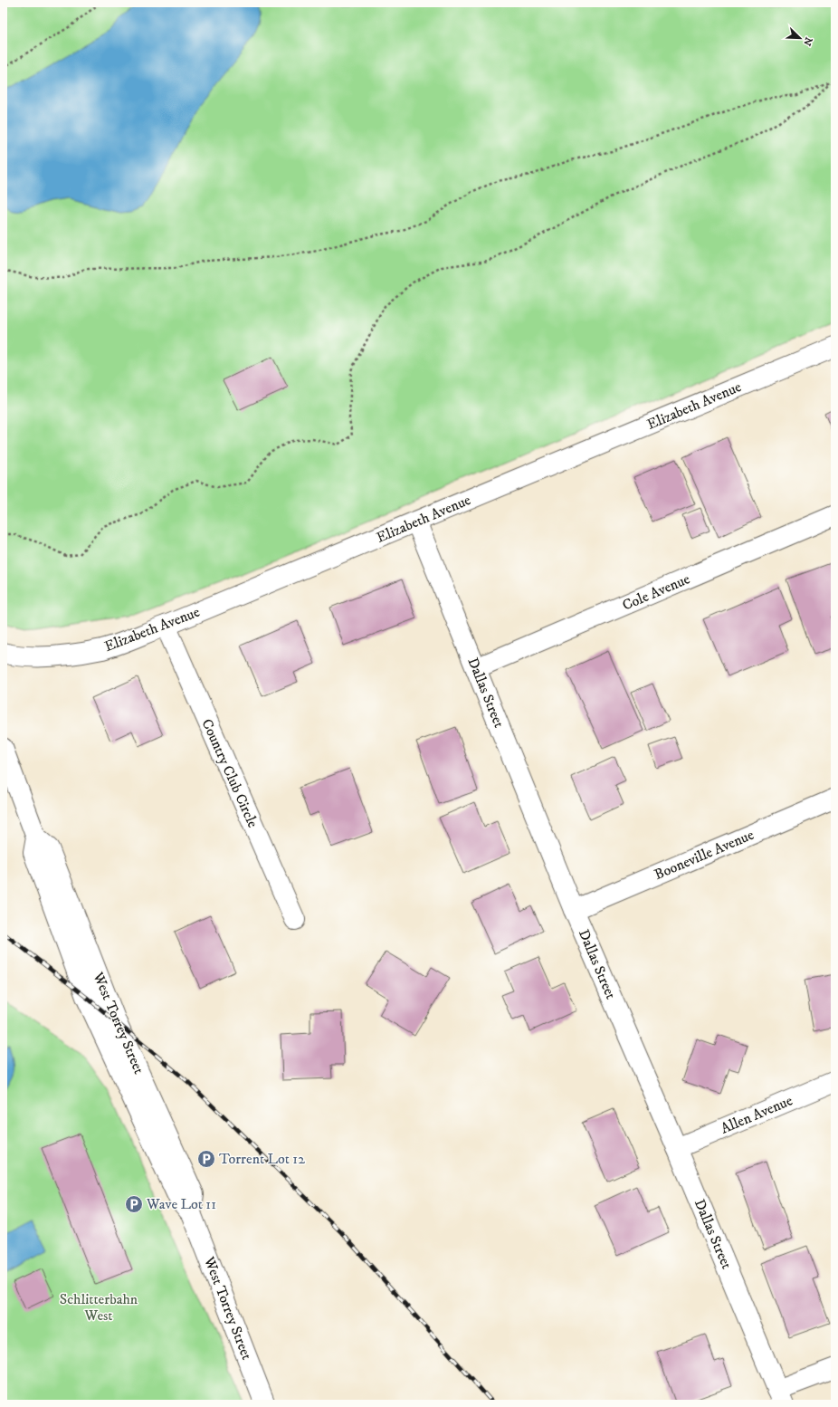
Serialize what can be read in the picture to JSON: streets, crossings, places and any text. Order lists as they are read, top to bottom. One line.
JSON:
{"streets":{"street":["Elizabeth Avenue","Cole Avenue","Dallas Street","Country Club Circle","Booneville Avenue","West Torrey Street","Allen Avenue"]},"crossings":[["Elizabeth Avenue","Dallas Street"],["Elizabeth Avenue","Country Club Circle"],["Cole Avenue","Dallas Street"],["Dallas Street","Booneville Avenue"],["Dallas Street","Allen Avenue"]],"parks":["Schlitterbahn West"],"places":{"parking":["Torrent Lot 12","Wave Lot 11"]},"north":"bottom right"}
